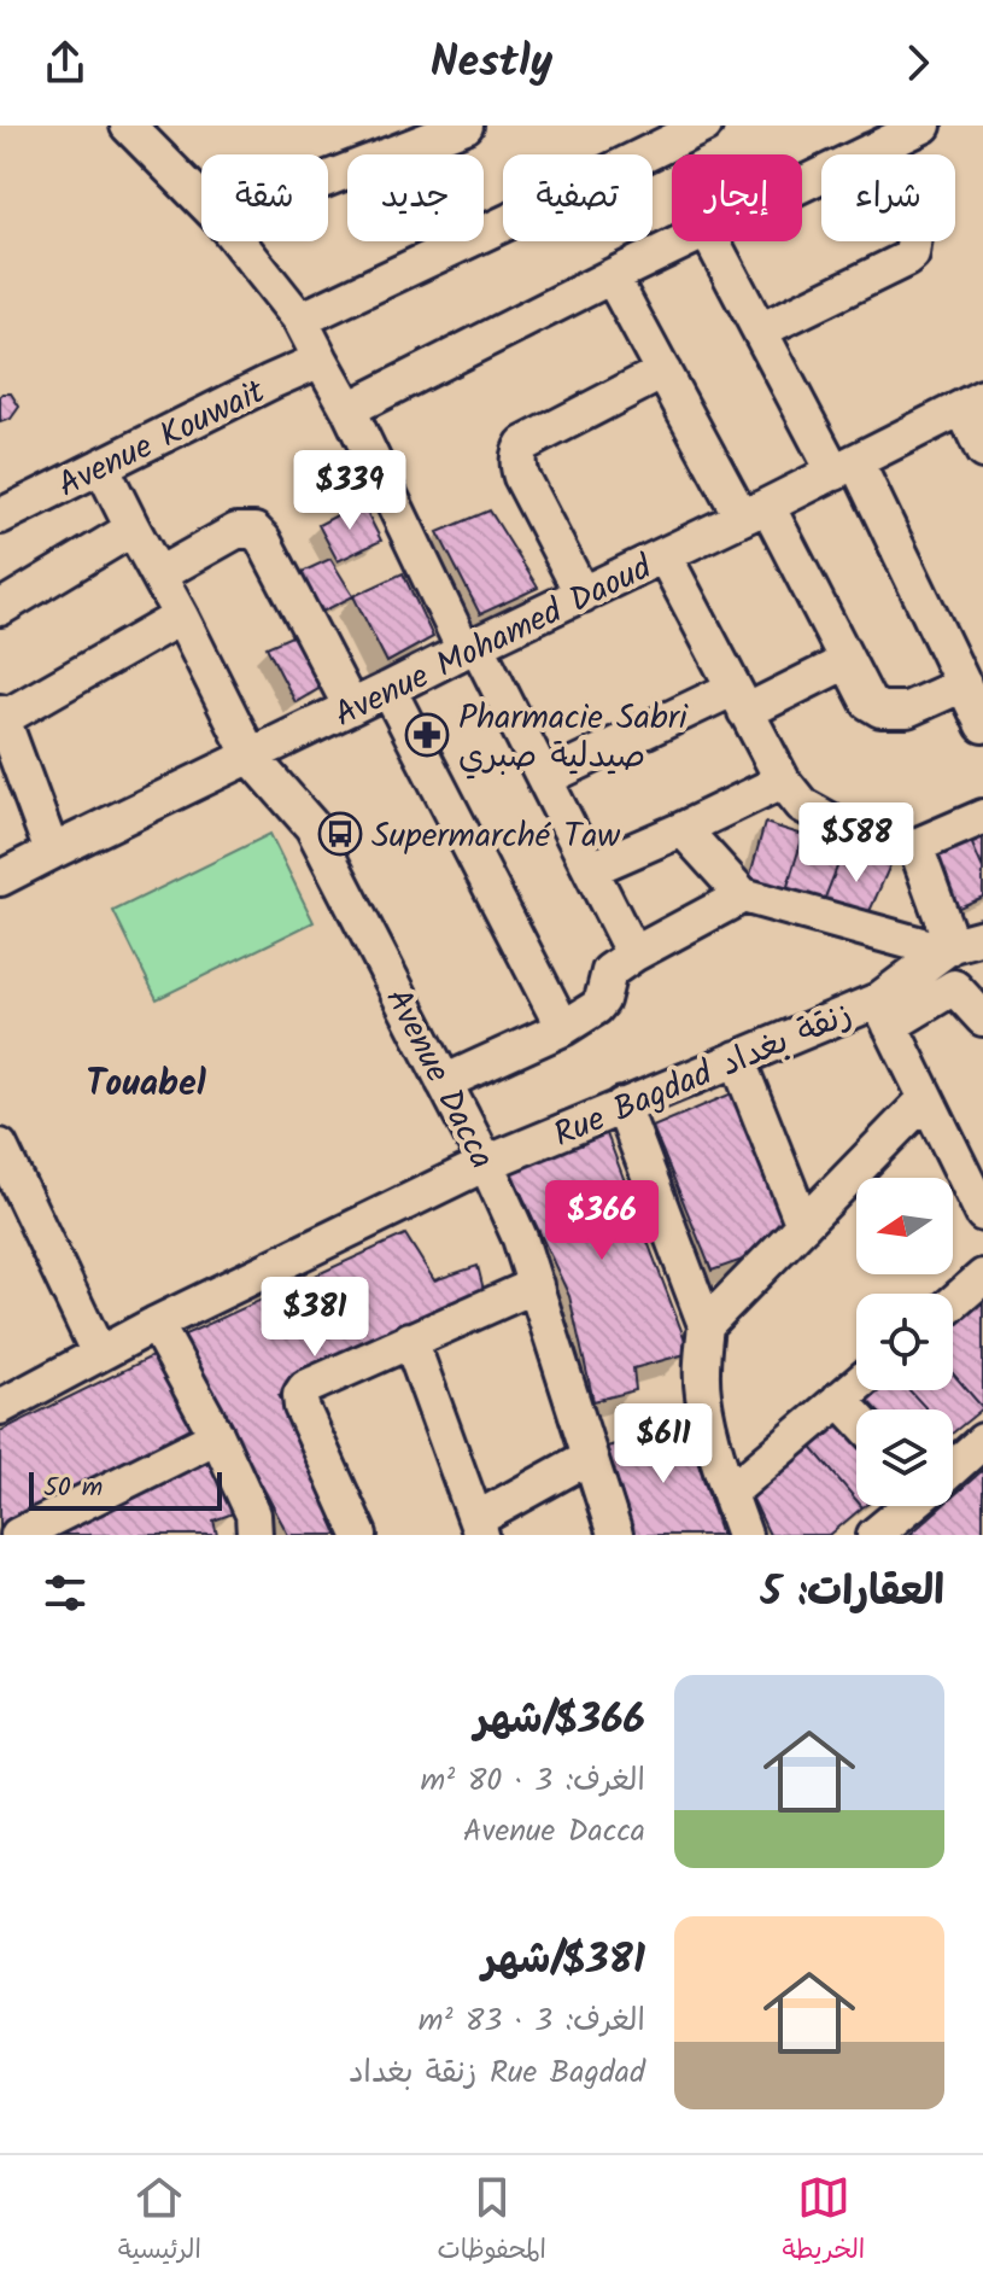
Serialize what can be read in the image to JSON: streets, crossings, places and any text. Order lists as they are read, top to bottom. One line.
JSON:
{"streets":{"street":["Avenue Kouwait","Avenue Mohamed Daoud","Rue Bagdad زنقة بغداد","Avenue Dacca"]},"crossings":[["Avenue Kouwait","Avenue Dacca"],["Avenue Mohamed Daoud","Avenue Dacca"],["Rue Bagdad زنقة بغداد","Avenue Dacca"]],"districts":["Touabel"],"places":{"pharmacy":["Pharmacie Sabri صيدلية صبري"],"bus stop":["Supermarché Taw"]},"scale_bar":"50 m","north":"left","page":{"header":"Nestly","chip":["شراء","إيجار","تصفية","جديد","شقة"],"price":["$339","$588","$366","$381","$611"],"scale":"50 m","heading":"العقارات: 5","list":[{"name":"$366/شهر","note":"الغرف: 3 · 80 m² · Avenue Dacca"},{"name":"$381/شهر","note":"الغرف: 3 · 83 m² · Rue Bagdad زنقة بغداد"}],"tabs":["الخريطة","المحفوظات","الرئيسية"]}}
